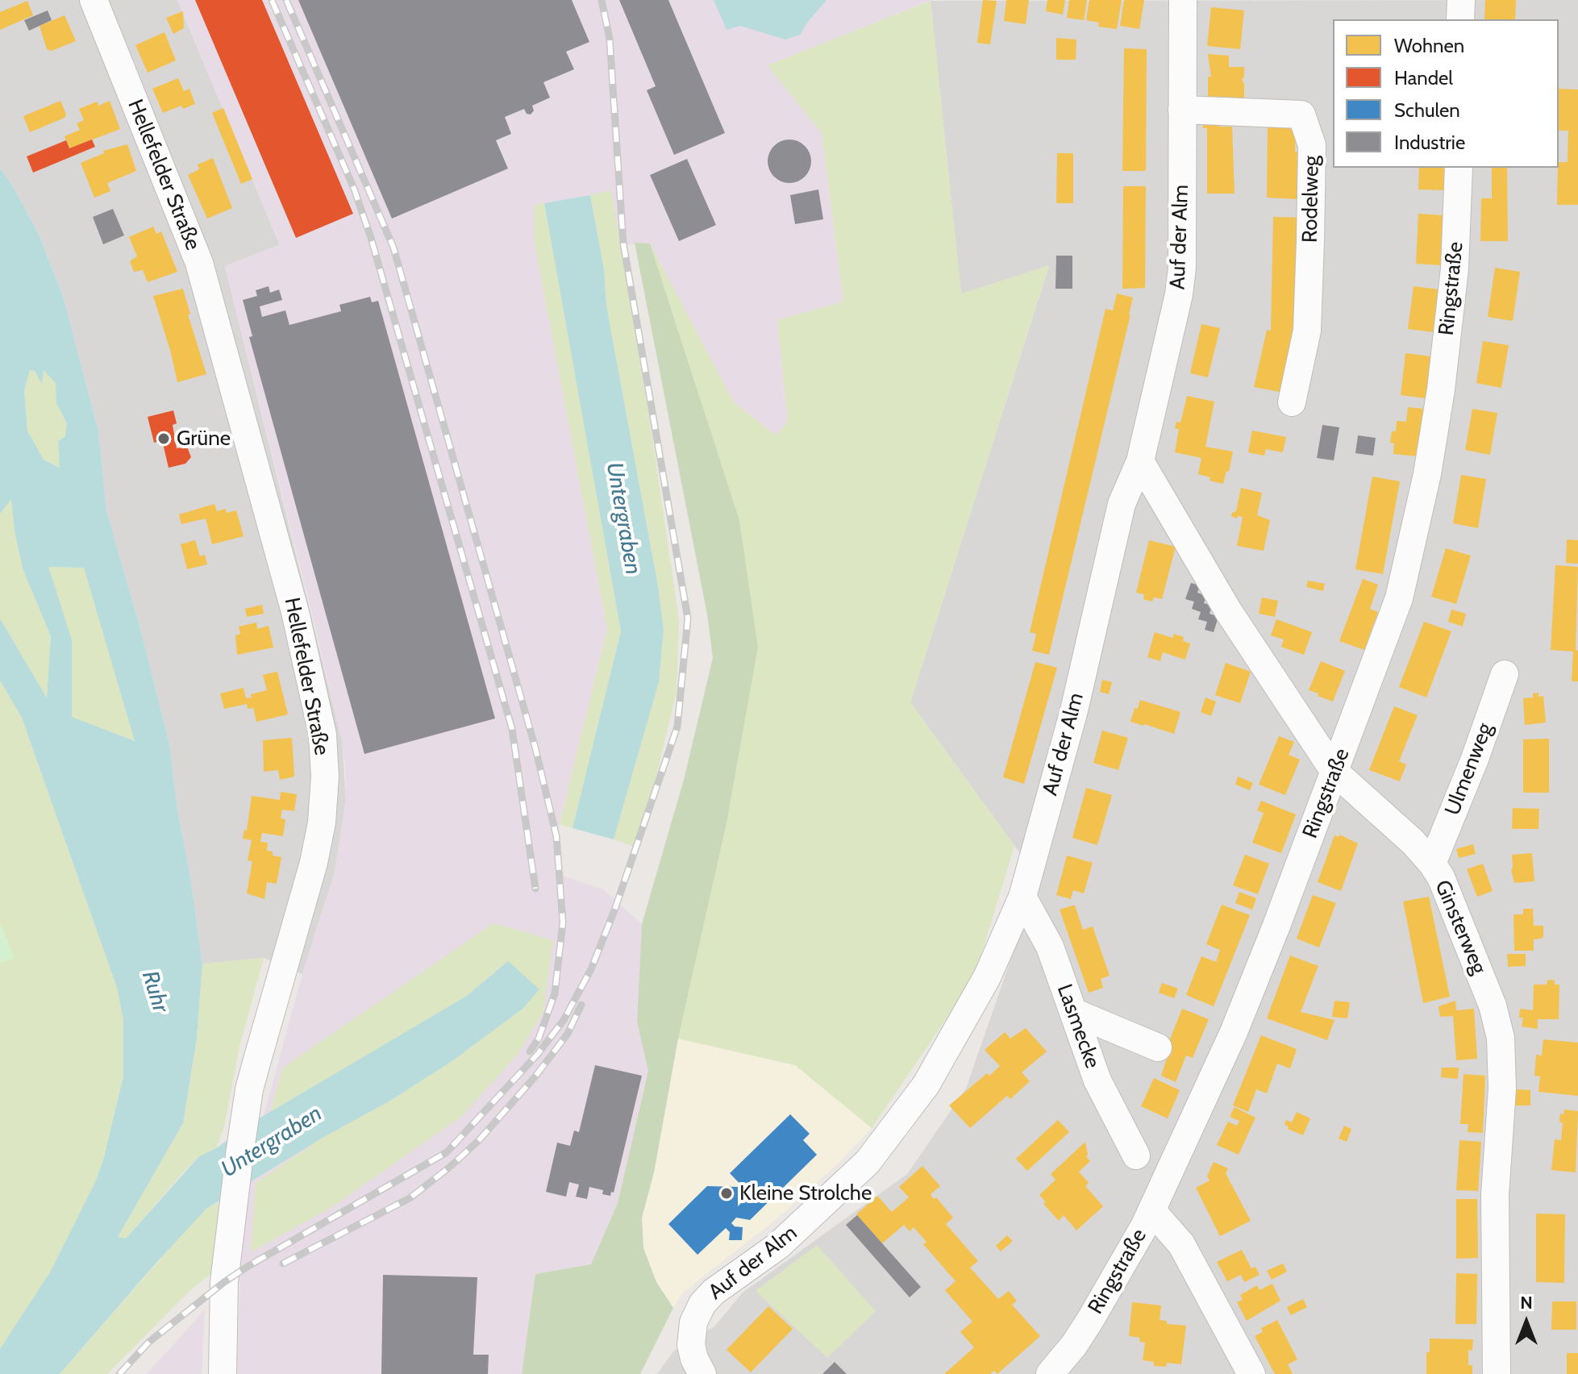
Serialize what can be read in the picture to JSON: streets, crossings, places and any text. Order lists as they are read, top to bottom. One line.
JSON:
{"streets":{"street":["Hellefelder Straße","Rodelweg","Auf der Alm","Ringstraße","Ulmenweg","Ginsterweg","Lasmecke"]},"crossings":[["Rodelweg","Auf der Alm"],["Auf der Alm","Ginsterweg"],["Auf der Alm","Lasmecke"],["Ringstraße","Ginsterweg"],["Ulmenweg","Ginsterweg"]],"water":["Untergraben","Ruhr"],"places":["Grüne","Kleine Strolche"],"legend":["Wohnen","Handel","Schulen","Industrie"],"north":"top"}
